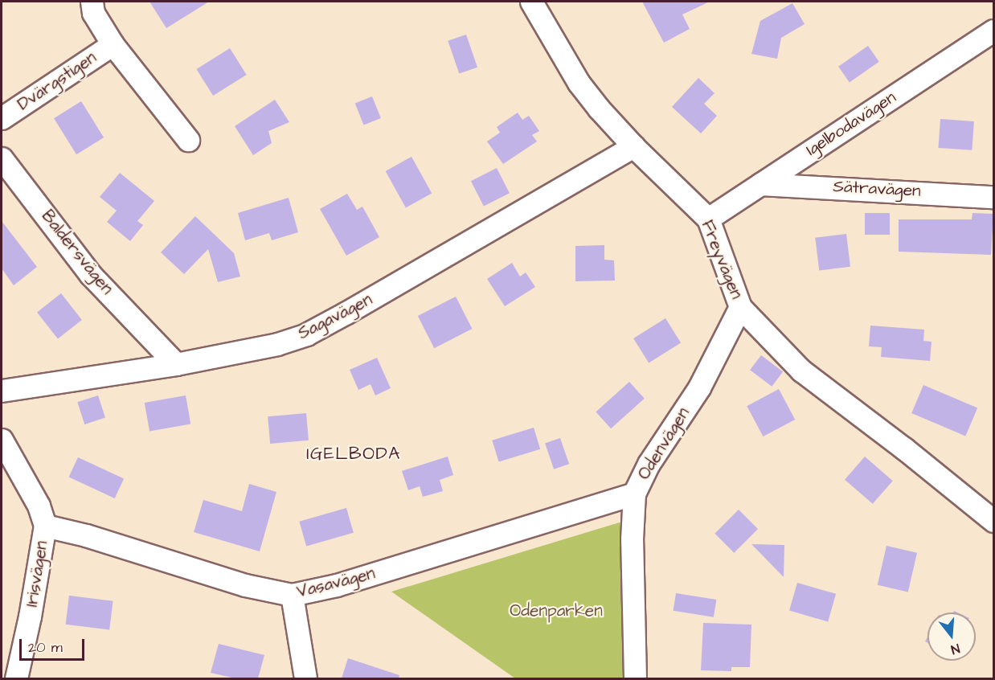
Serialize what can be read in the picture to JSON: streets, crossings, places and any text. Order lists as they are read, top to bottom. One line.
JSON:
{"streets":{"street":["Dvärgstigen","Igelbodavägen","Sätravägen","Baldersvägen","Freyvägen","Sagavägen","Odenvägen","Irisvägen","Vasavägen"]},"crossings":[["Igelbodavägen","Sätravägen"],["Igelbodavägen","Freyvägen"],["Baldersvägen","Sagavägen"],["Freyvägen","Sagavägen"],["Freyvägen","Odenvägen"],["Odenvägen","Vasavägen"],["Irisvägen","Vasavägen"]],"districts":["IGELBODA"],"parks":["Odenparken"],"scale_bar":"20 m","north":"bottom"}
